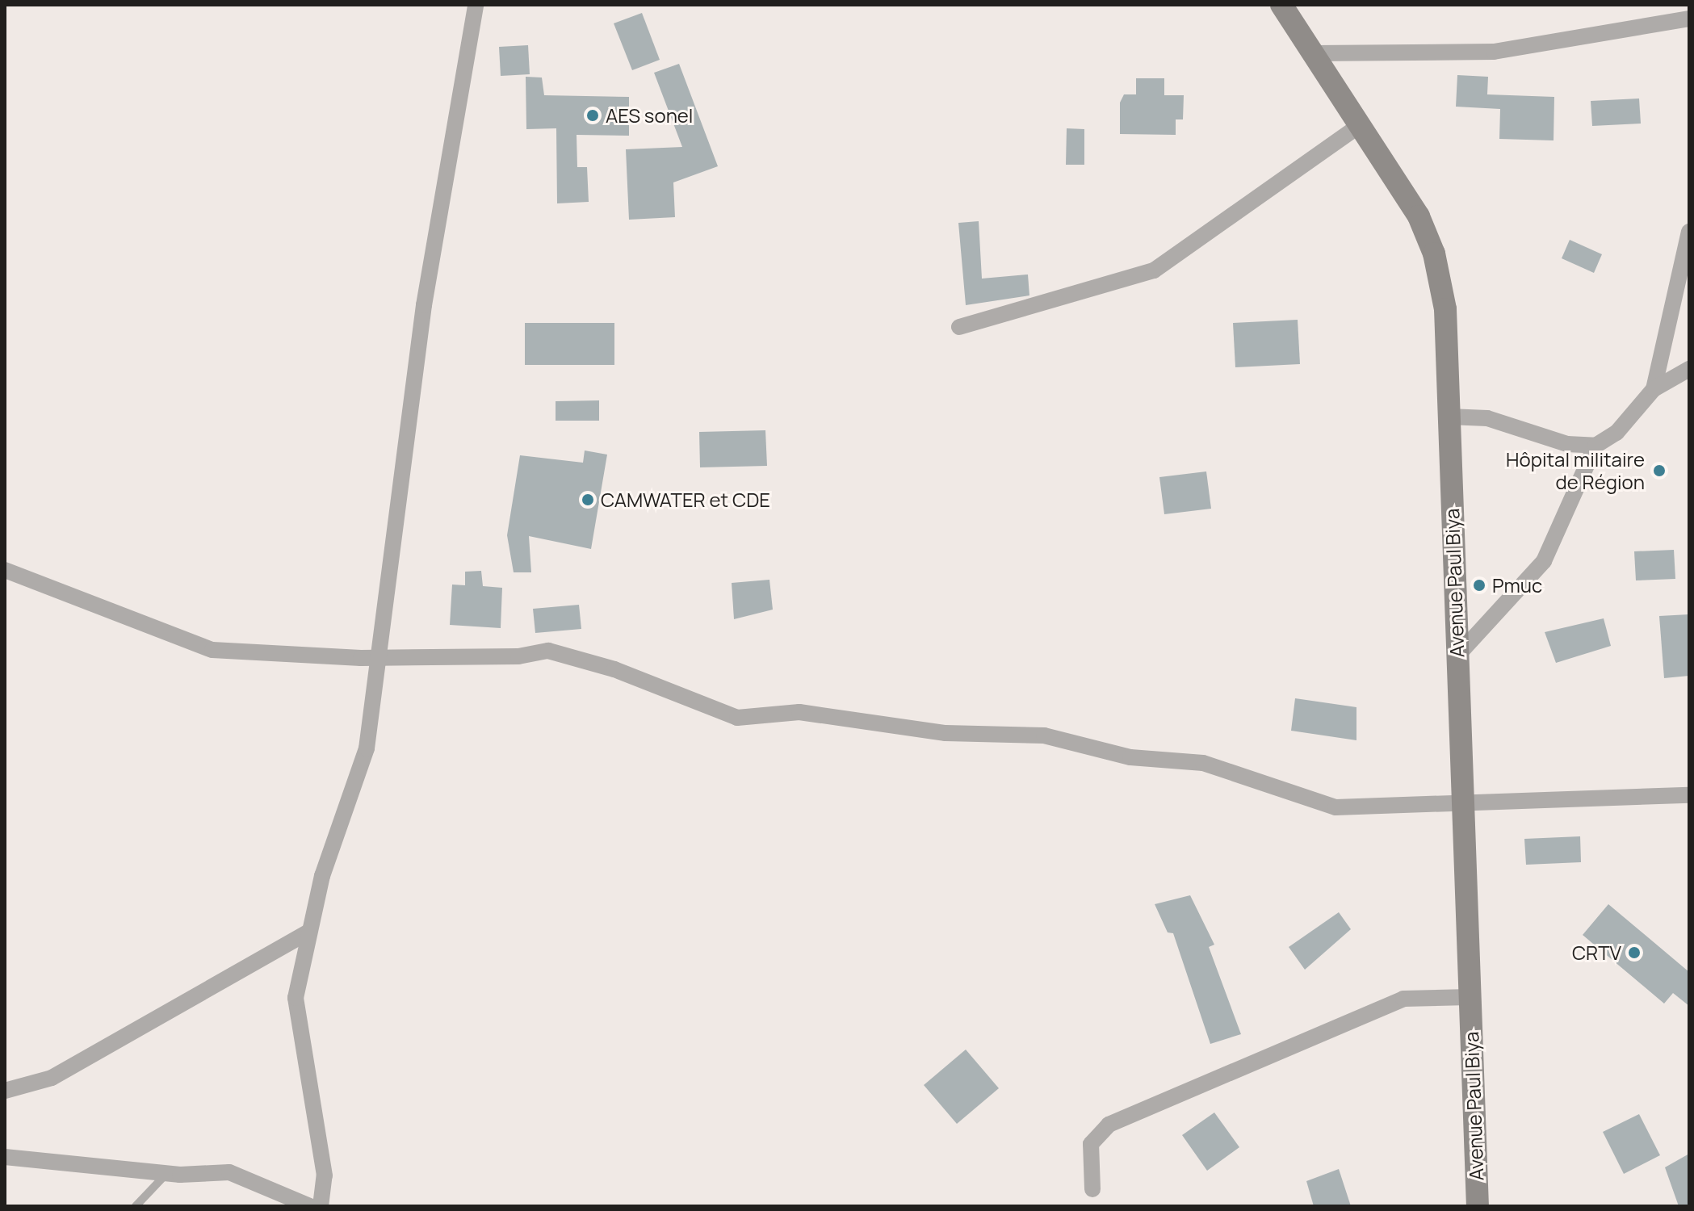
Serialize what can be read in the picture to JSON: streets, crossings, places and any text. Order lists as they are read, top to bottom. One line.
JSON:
{"streets":{"main road":["Avenue Paul Biya"]},"places":["AES sonel","Hôpital militaire de Région","CAMWATER et CDE","Pmuc","CRTV"]}
